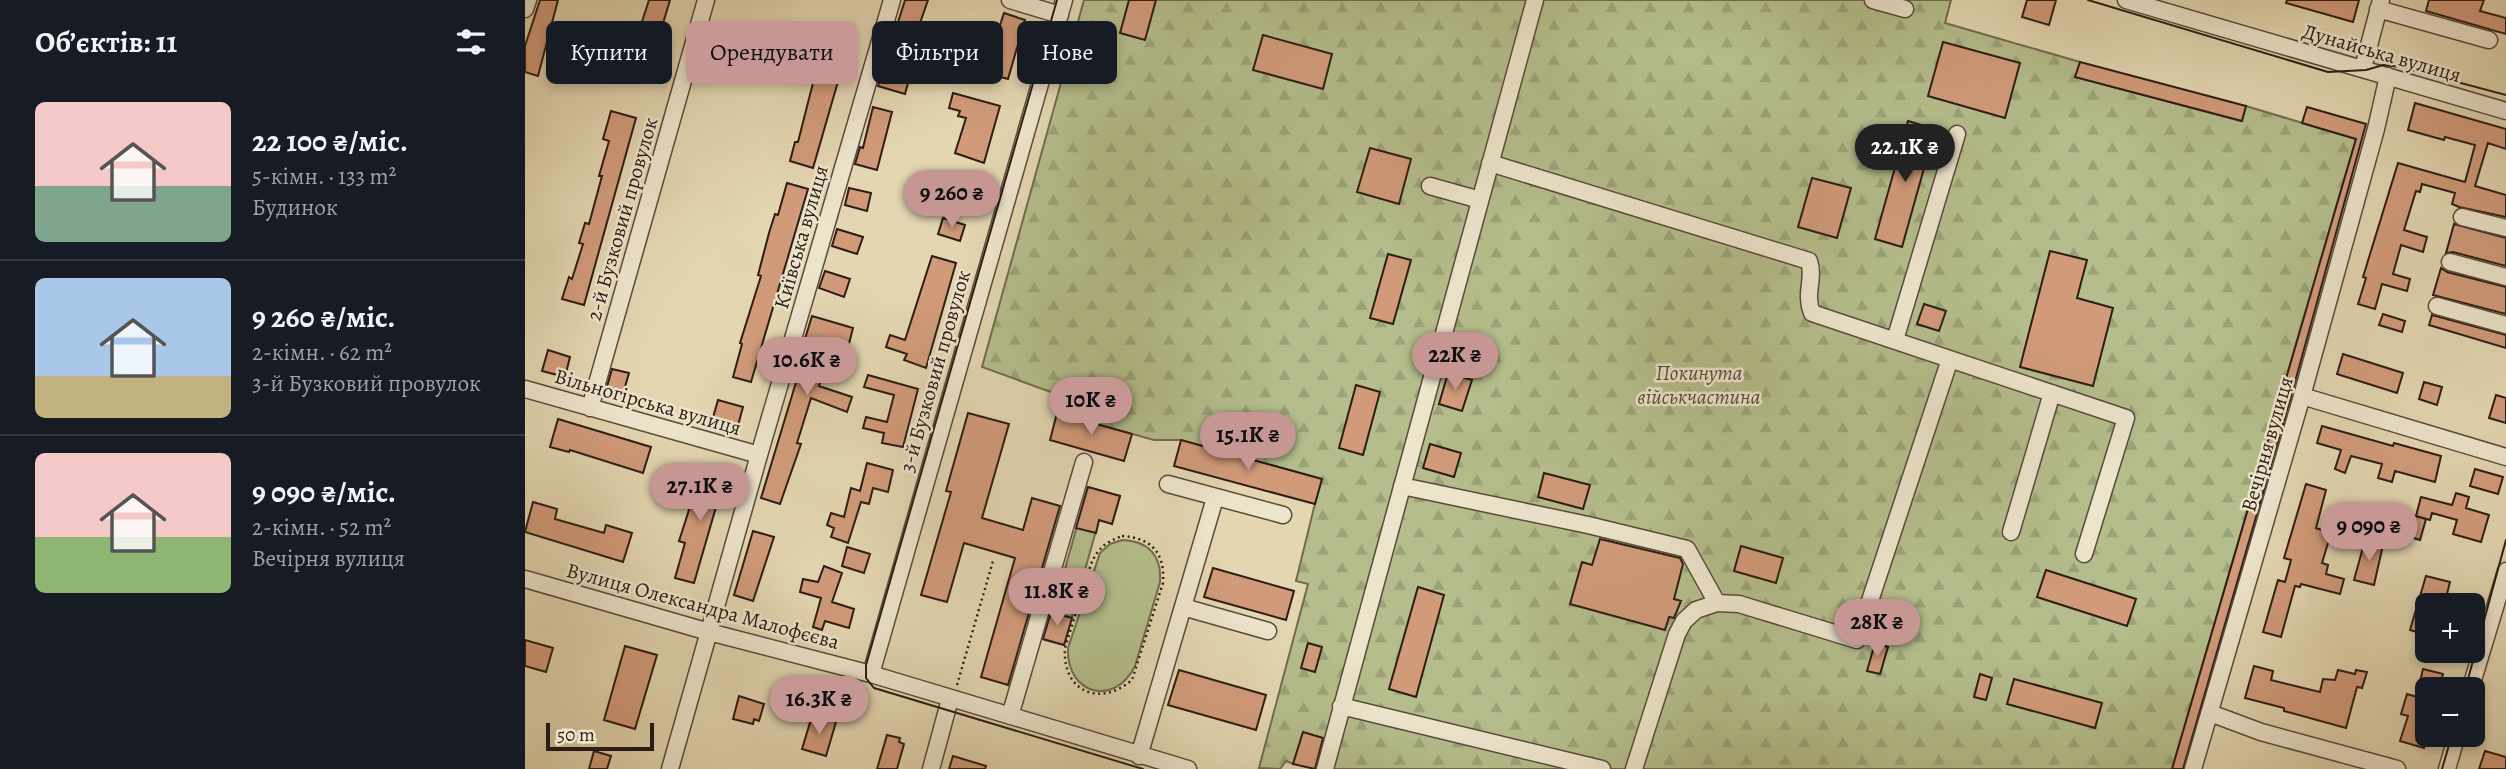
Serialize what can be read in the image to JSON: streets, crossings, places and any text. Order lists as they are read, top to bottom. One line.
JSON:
{"streets":{"street":["Дунайська вулиця","2-й Бузковий провулок","Київська вулиця","3-й Бузковий провулок","Вільногірська вулиця","Вечірня вулиця","Вулиця Олександра Малофєєва"]},"crossings":[["Дунайська вулиця","Вечірня вулиця"],["2-й Бузковий провулок","Вільногірська вулиця"],["Київська вулиця","Вільногірська вулиця"],["Київська вулиця","Вулиця Олександра Малофєєва"],["3-й Бузковий провулок","Вулиця Олександра Малофєєва"]],"parks":["Покинута військчастина"],"scale_bar":"50 m","page":{"heading":"Об’єктів: 11","chip":["Купити","Орендувати","Фільтри","Нове"],"list":[{"name":"22 100 ₴/міс.","note":"5-кімн. · 133 m² · Будинок"},{"name":"9 260 ₴/міс.","note":"2-кімн. · 62 m² · 3-й Бузковий провулок"},{"name":"9 090 ₴/міс.","note":"2-кімн. · 52 m² · Вечірня вулиця"}],"price":["22.1K ₴","9 260 ₴","22K ₴","10.6K ₴","10K ₴","15.1K ₴","27.1K ₴","9 090 ₴","11.8K ₴","28K ₴","16.3K ₴"],"map_buttons":["+","−"],"scale":"50 m"}}
